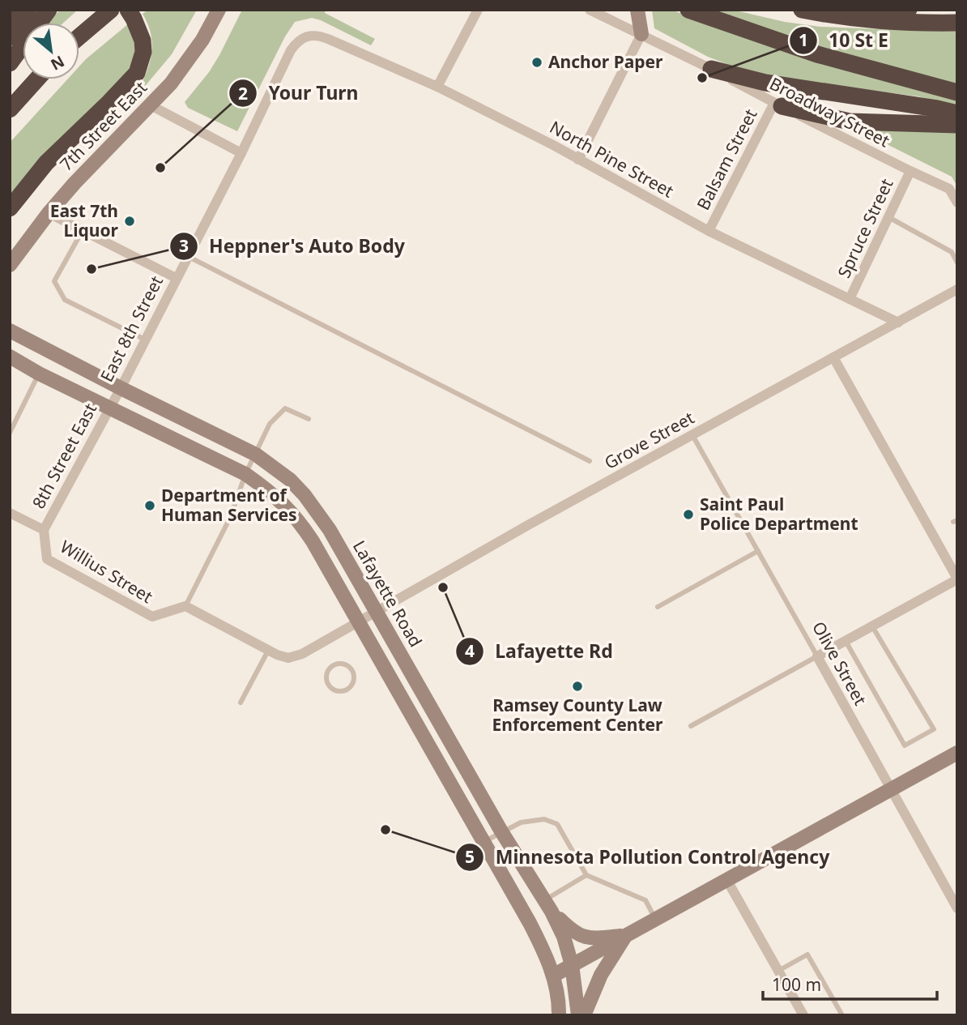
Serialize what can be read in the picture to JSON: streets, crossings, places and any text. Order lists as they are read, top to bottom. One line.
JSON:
{"streets":{"main road":["7th Street East","Lafayette Road"],"street":["Broadway Street","North Pine Street","Balsam Street","Spruce Street","East 8th Street","Grove Street","8th Street East","Willius Street","Olive Street"]},"crossings":[["Broadway Street","Balsam Street"],["Broadway Street","Spruce Street"],["North Pine Street","Balsam Street"],["North Pine Street","Spruce Street"],["North Pine Street","East 8th Street"],["North Pine Street","Grove Street"],["East 8th Street","8th Street East"],["East 8th Street","Lafayette Road"],["Grove Street","Lafayette Road"],["Grove Street","Olive Street"],["8th Street East","Willius Street"],["8th Street East","Lafayette Road"]],"places":["Anchor Paper","10 St E","Your Turn","East 7th Liquor","Heppner's Auto Body","Department of Human Services","Saint Paul Police Department","Lafayette Rd","Ramsey County Law Enforcement Center","Minnesota Pollution Control Agency"],"scale_bar":"100 m","north":"bottom right"}
